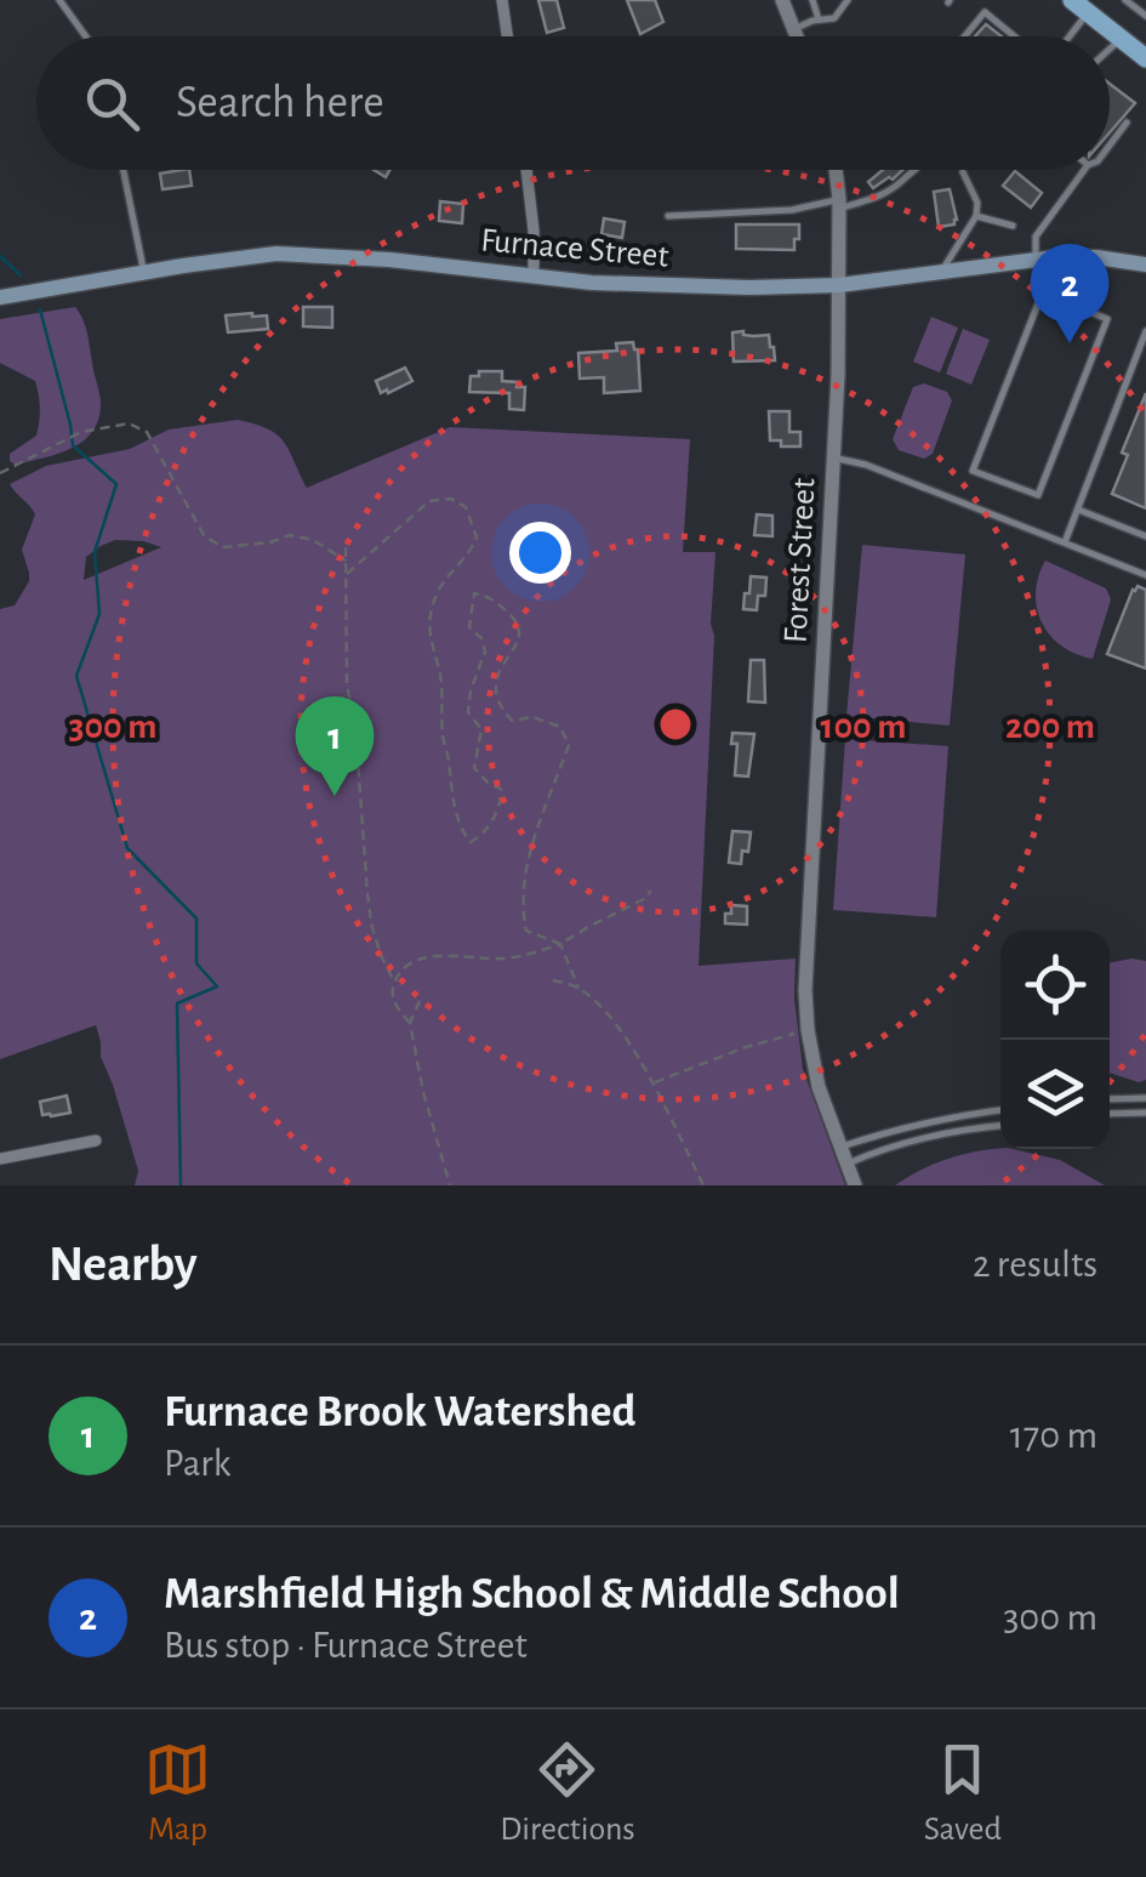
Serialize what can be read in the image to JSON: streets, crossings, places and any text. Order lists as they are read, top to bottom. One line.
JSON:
{"streets":{"main road":["Furnace Street"],"street":["Forest Street"]},"crossings":[["Furnace Street","Forest Street"]],"page":{"search":"Search here","pins":["2","1"],"heading":["Nearby","2 results"],"list":[{"mark":"1","name":"Furnace Brook Watershed","note":"Park","value":"170 m"},{"mark":"2","name":"Marshfield High School & Middle School","note":"Bus stop · Furnace Street","value":"300 m"}],"nav":["Map","Directions","Saved"]},"rings":["100 m","200 m","300 m"]}
